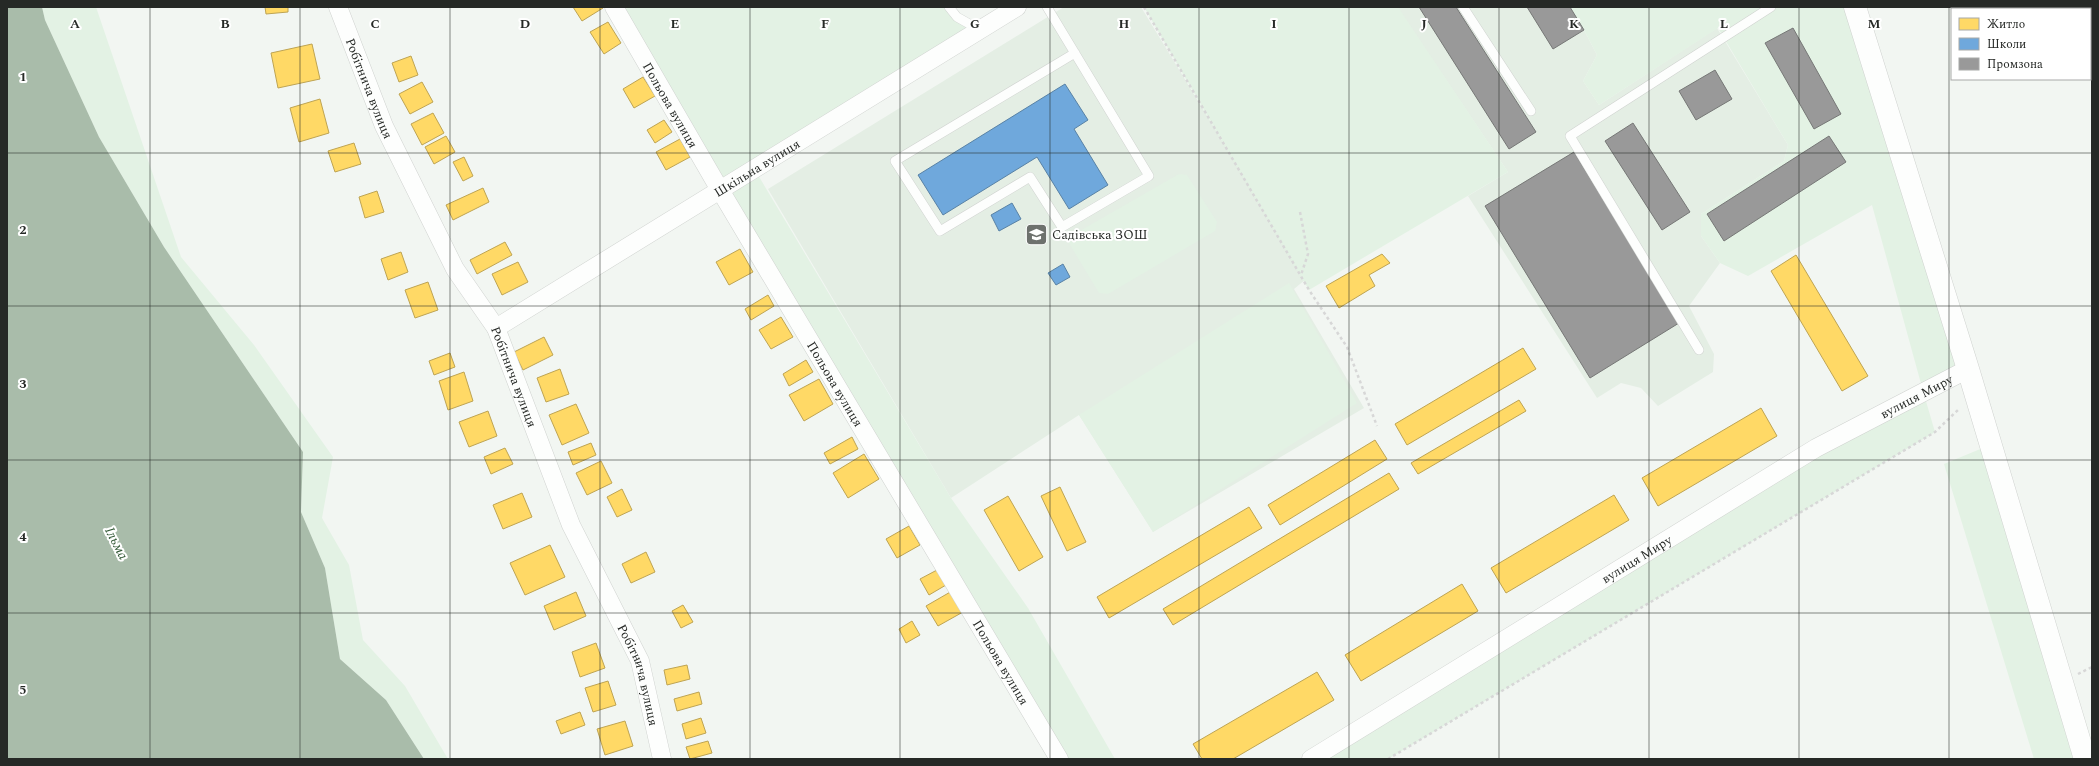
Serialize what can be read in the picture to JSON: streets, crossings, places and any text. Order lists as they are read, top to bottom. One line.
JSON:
{"streets":{"street":["Робітнича вулиця","Польова вулиця","Шкільна вулиця","вулиця Миру"]},"crossings":[["Робітнича вулиця","Шкільна вулиця"],["Польова вулиця","Шкільна вулиця"]],"water":["Ільма"],"places":{"school or university":["Садівська ЗОШ"]},"legend":["Житло","Школи","Промзона"],"grid":{"columns":["A","B","C","D","E","F","G","H","I","J","K","L","M"],"rows":["1","2","3","4","5"]}}
